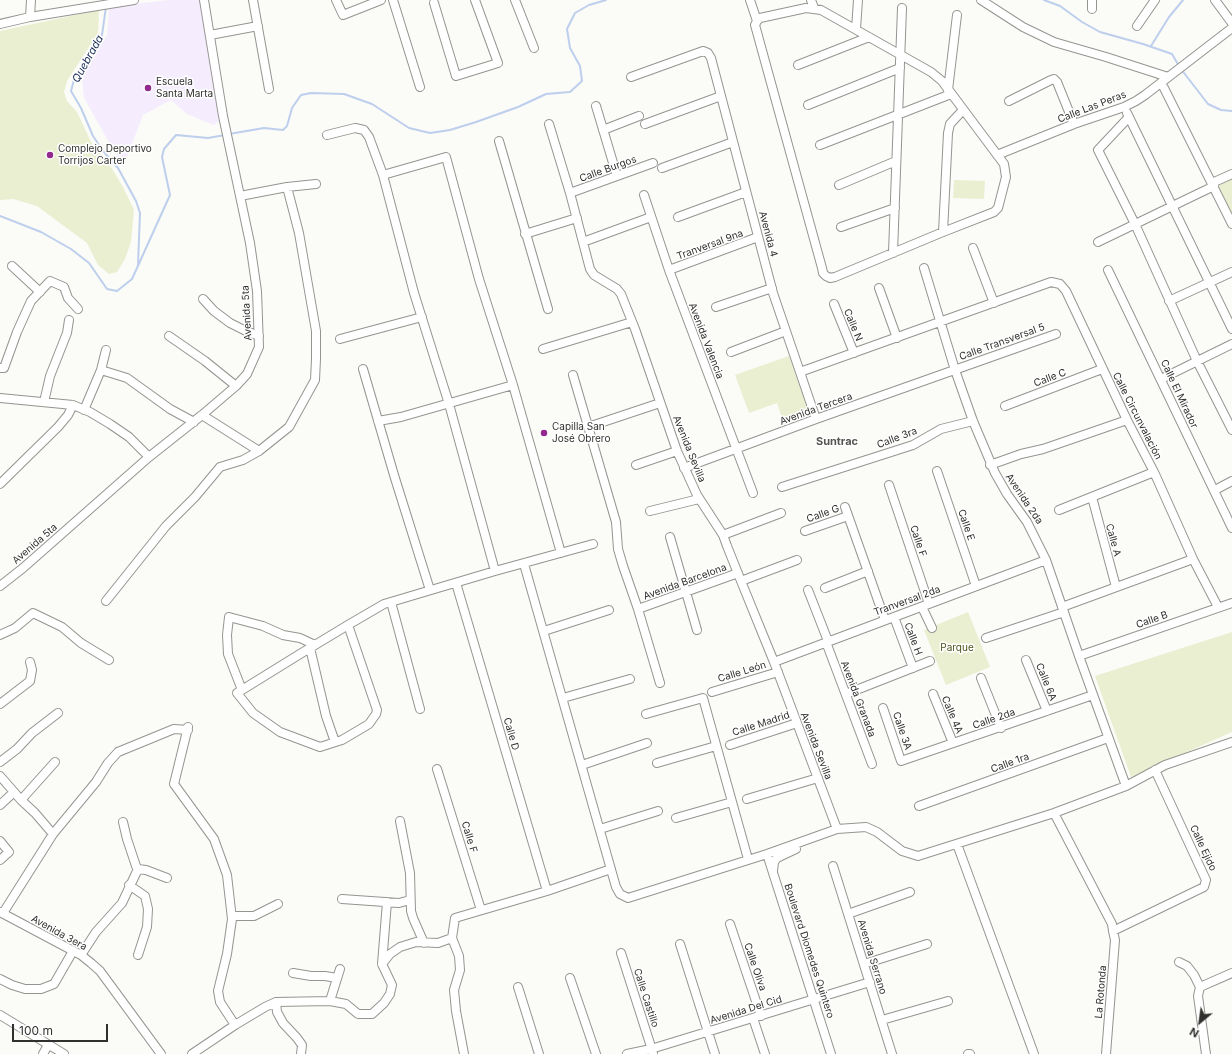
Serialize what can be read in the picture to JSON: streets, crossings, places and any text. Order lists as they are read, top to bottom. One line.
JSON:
{"streets":{"street":["Calle Las Peras","Calle Burgos","Avenida 4","Tranversal 9na","Avenida 5ta","Calle N","Avenida Valencia","Calle Transversal 5","Calle C","Calle El Mirador","Avenida Tercera","Calle Circunvalación","Calle 3ra","Avenida Sevilla","Avenida 2da","Calle G","Calle E","Calle A","Calle F","Avenida Barcelona","Tranversal 2da","Calle B","Calle H","Calle León","Calle 6A","Avenida Granada","Calle 4A","Calle 2da","Calle Madrid","Calle 3A","Calle D","Calle 1ra","Calle Ejido","Avenida 3era","Boulevard Diomedes Quintero","Avenida Serrano","Calle Oliva","La Rotonda","Calle Castillo","Avenida Del Cid"]},"crossings":[["Calle Burgos","Avenida Sevilla"],["Avenida 4","Tranversal 9na"],["Avenida 4","Avenida Tercera"],["Tranversal 9na","Avenida Valencia"],["Avenida Valencia","Avenida Tercera"],["Calle Transversal 5","Avenida Tercera"],["Calle Transversal 5","Avenida 2da"],["Calle C","Calle Circunvalación"],["Avenida Tercera","Avenida Sevilla"],["Avenida Tercera","Avenida 2da"],["Calle Circunvalación","Calle B"],["Calle 3ra","Avenida 2da"],["Avenida Sevilla","Avenida Barcelona"],["Avenida Sevilla","Tranversal 2da"],["Avenida Sevilla","Calle León"],["Avenida Sevilla","Calle Madrid"],["Avenida 2da","Tranversal 2da"],["Avenida 2da","Calle B"],["Avenida 2da","Calle 2da"],["Avenida 2da","Calle 1ra"],["Calle E","Tranversal 2da"],["Calle F","Tranversal 2da"],["Tranversal 2da","Calle H"],["Tranversal 2da","Avenida Granada"],["Calle 6A","Calle 2da"],["Calle 4A","Calle 2da"],["Calle 2da","Calle 3A"],["Calle Ejido","La Rotonda"],["Boulevard Diomedes Quintero","Avenida Del Cid"],["Avenida Serrano","Avenida Del Cid"],["Calle Oliva","Avenida Del Cid"],["Calle Castillo","Avenida Del Cid"]],"districts":["Suntrac"],"water":["Quebrada"],"parks":["Parque"],"places":["Escuela Santa Marta","Complejo Deportivo Torrijos Carter","Capilla San José Obrero"],"scale_bar":"100 m","north":"bottom left"}
